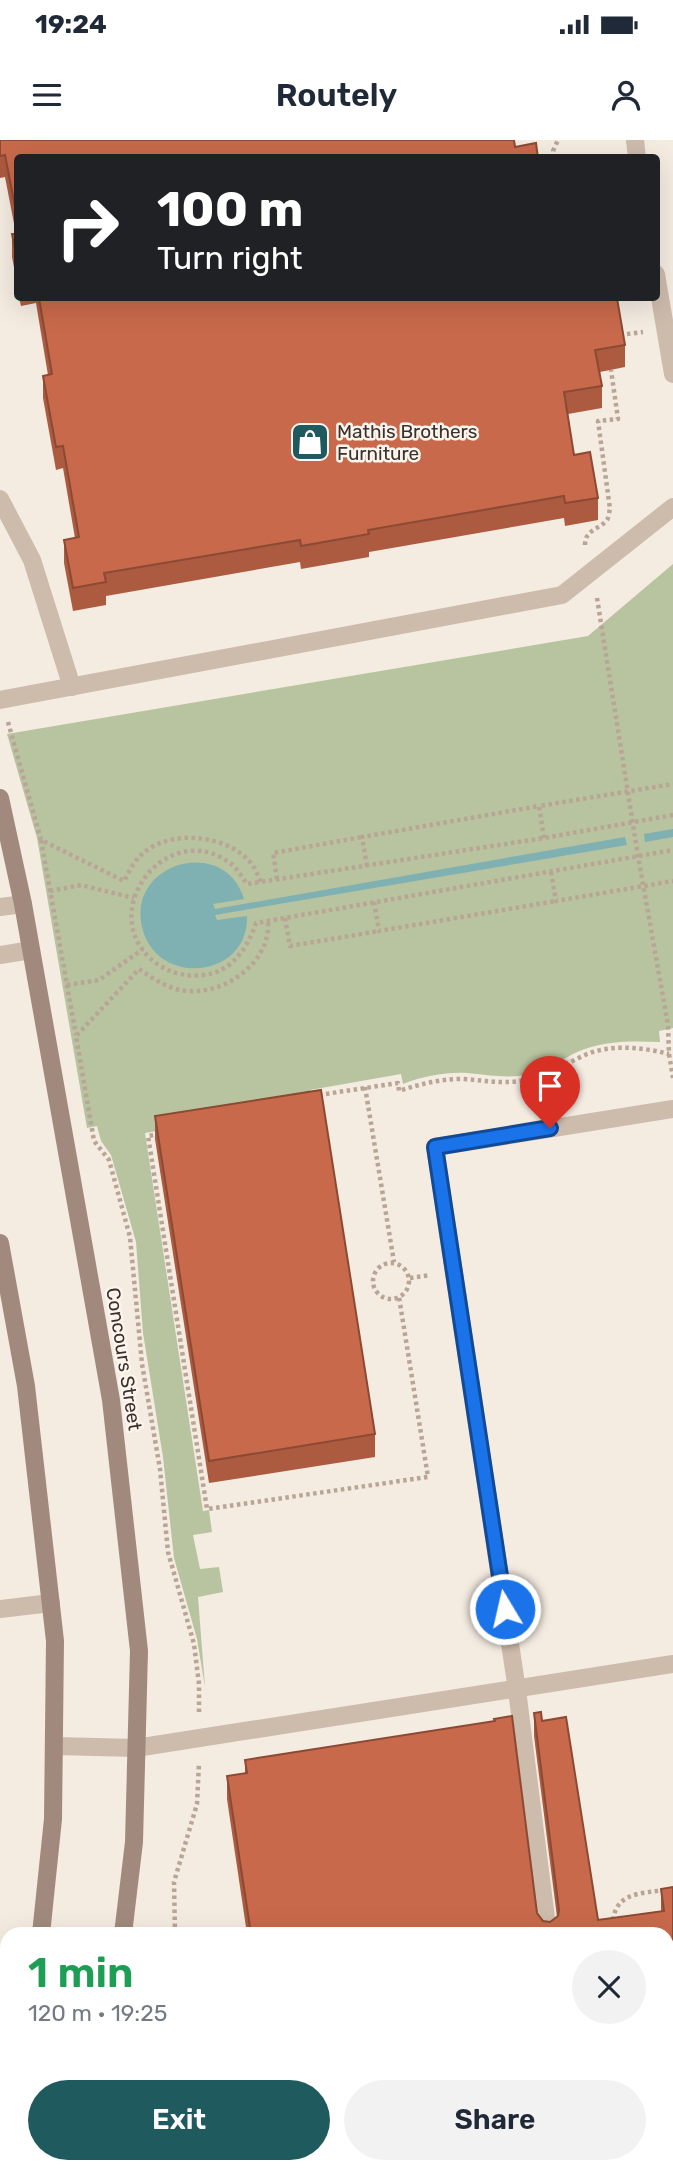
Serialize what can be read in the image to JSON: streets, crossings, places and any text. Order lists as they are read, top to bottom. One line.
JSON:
{"streets":{"street":["Concours Street"]},"places":{"shop":["Mathis Brothers Furniture"]},"page":{"status":"19:24","header":"Routely","turn":["100 m","Turn right"],"heading":["1 min","120 m · 19:25"],"buttons":["Exit","Share"]}}
